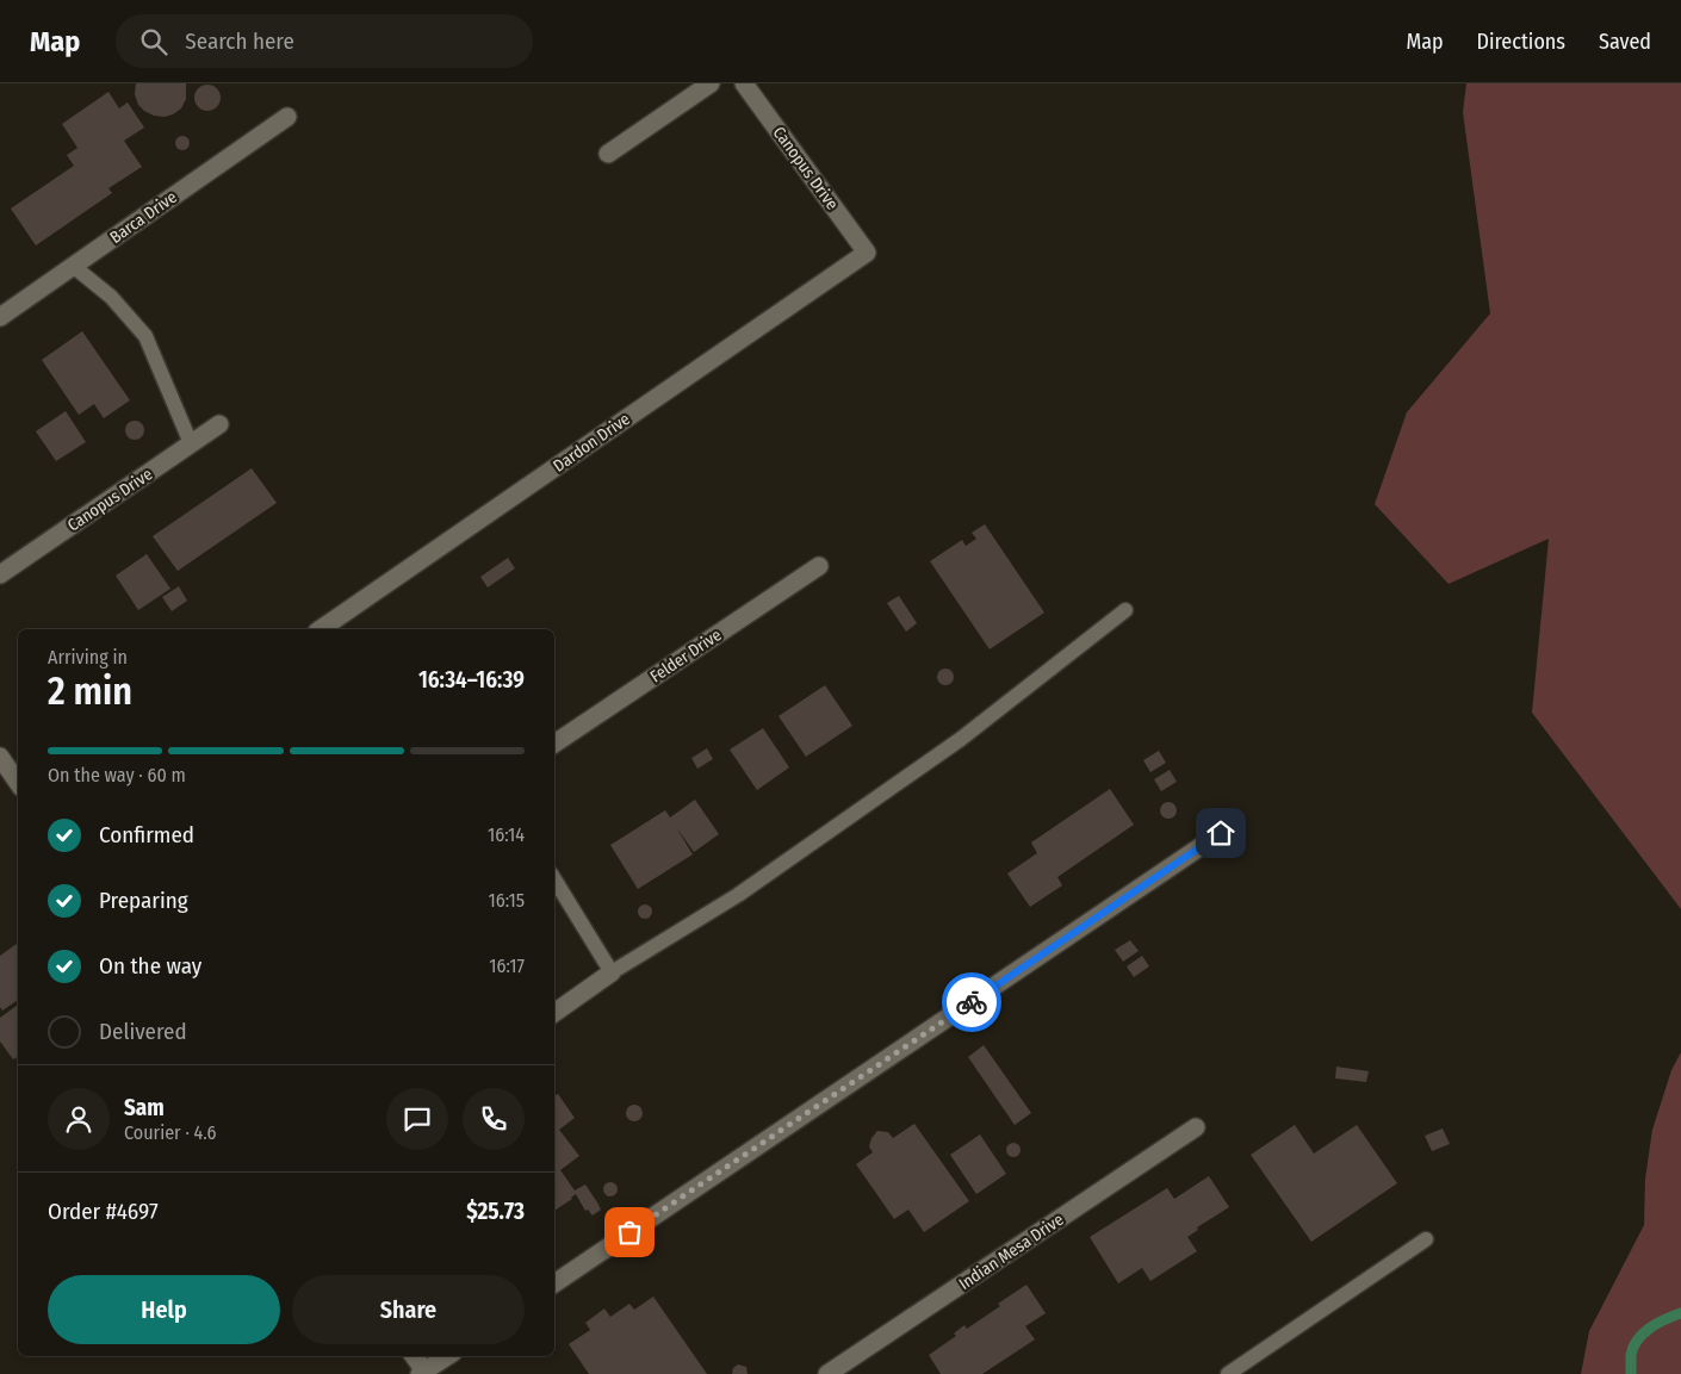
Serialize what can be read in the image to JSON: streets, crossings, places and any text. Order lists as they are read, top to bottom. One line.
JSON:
{"streets":{"street":["Canopus Drive","Barca Drive","Dardon Drive","Felder Drive","Indian Mesa Drive"]},"crossings":[["Canopus Drive","Dardon Drive"]],"page":{"header":"Map","search":"Search here","nav":["Map","Directions","Saved"],"heading":["2 min","Arriving in","16:34–16:39"],"panel":["Sam","Courier · 4.6","Order #4697","$25.73"],"bar":"On the way · 60 m","list":[["Confirmed","16:14"],["Preparing","16:15"],["On the way","16:17"],"Delivered"],"buttons":["Help","Share"]}}
